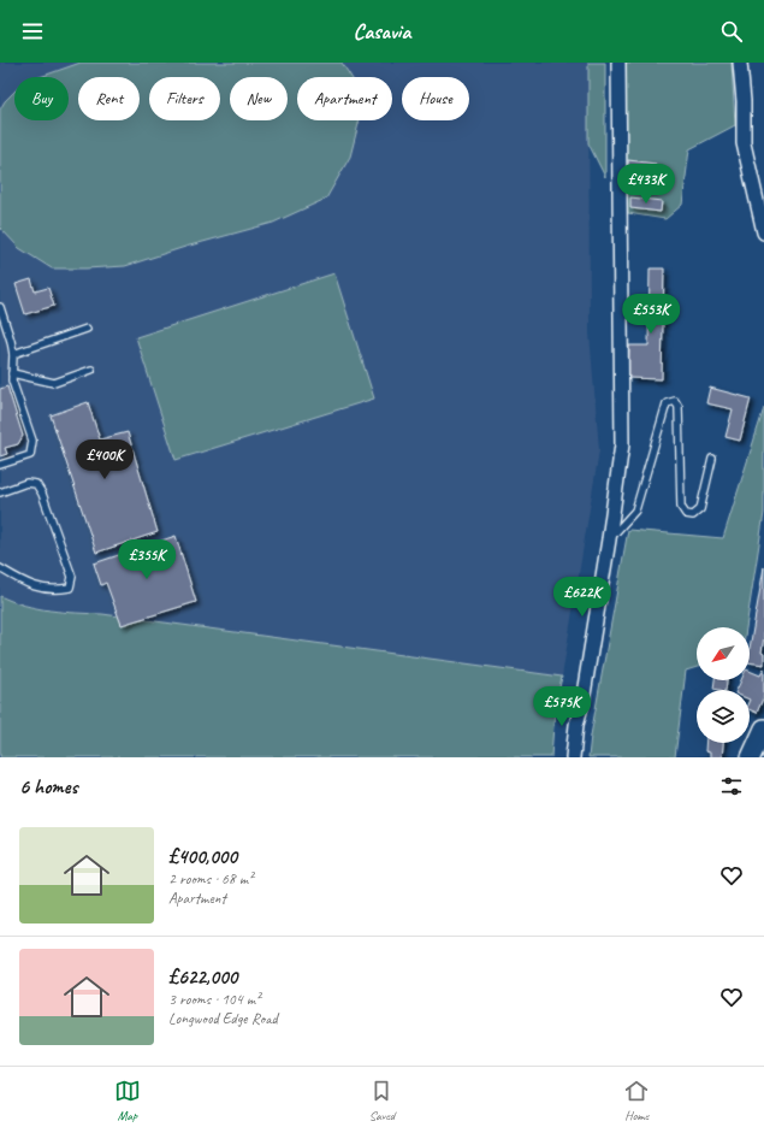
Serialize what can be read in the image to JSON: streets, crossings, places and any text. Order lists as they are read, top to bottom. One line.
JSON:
{"north":"bottom left","page":{"header":"Casavia","chip":["Buy","Rent","Filters","New","Apartment","House"],"price":["£433K","£553K","£400K","£355K","£622K","£575K"],"heading":"6 homes","list":[{"name":"£400,000","note":"2 rooms · 68 m² · Apartment"},{"name":"£622,000","note":"3 rooms · 104 m² · Longwood Edge Road"}],"tabs":["Map","Saved","Home"]}}
